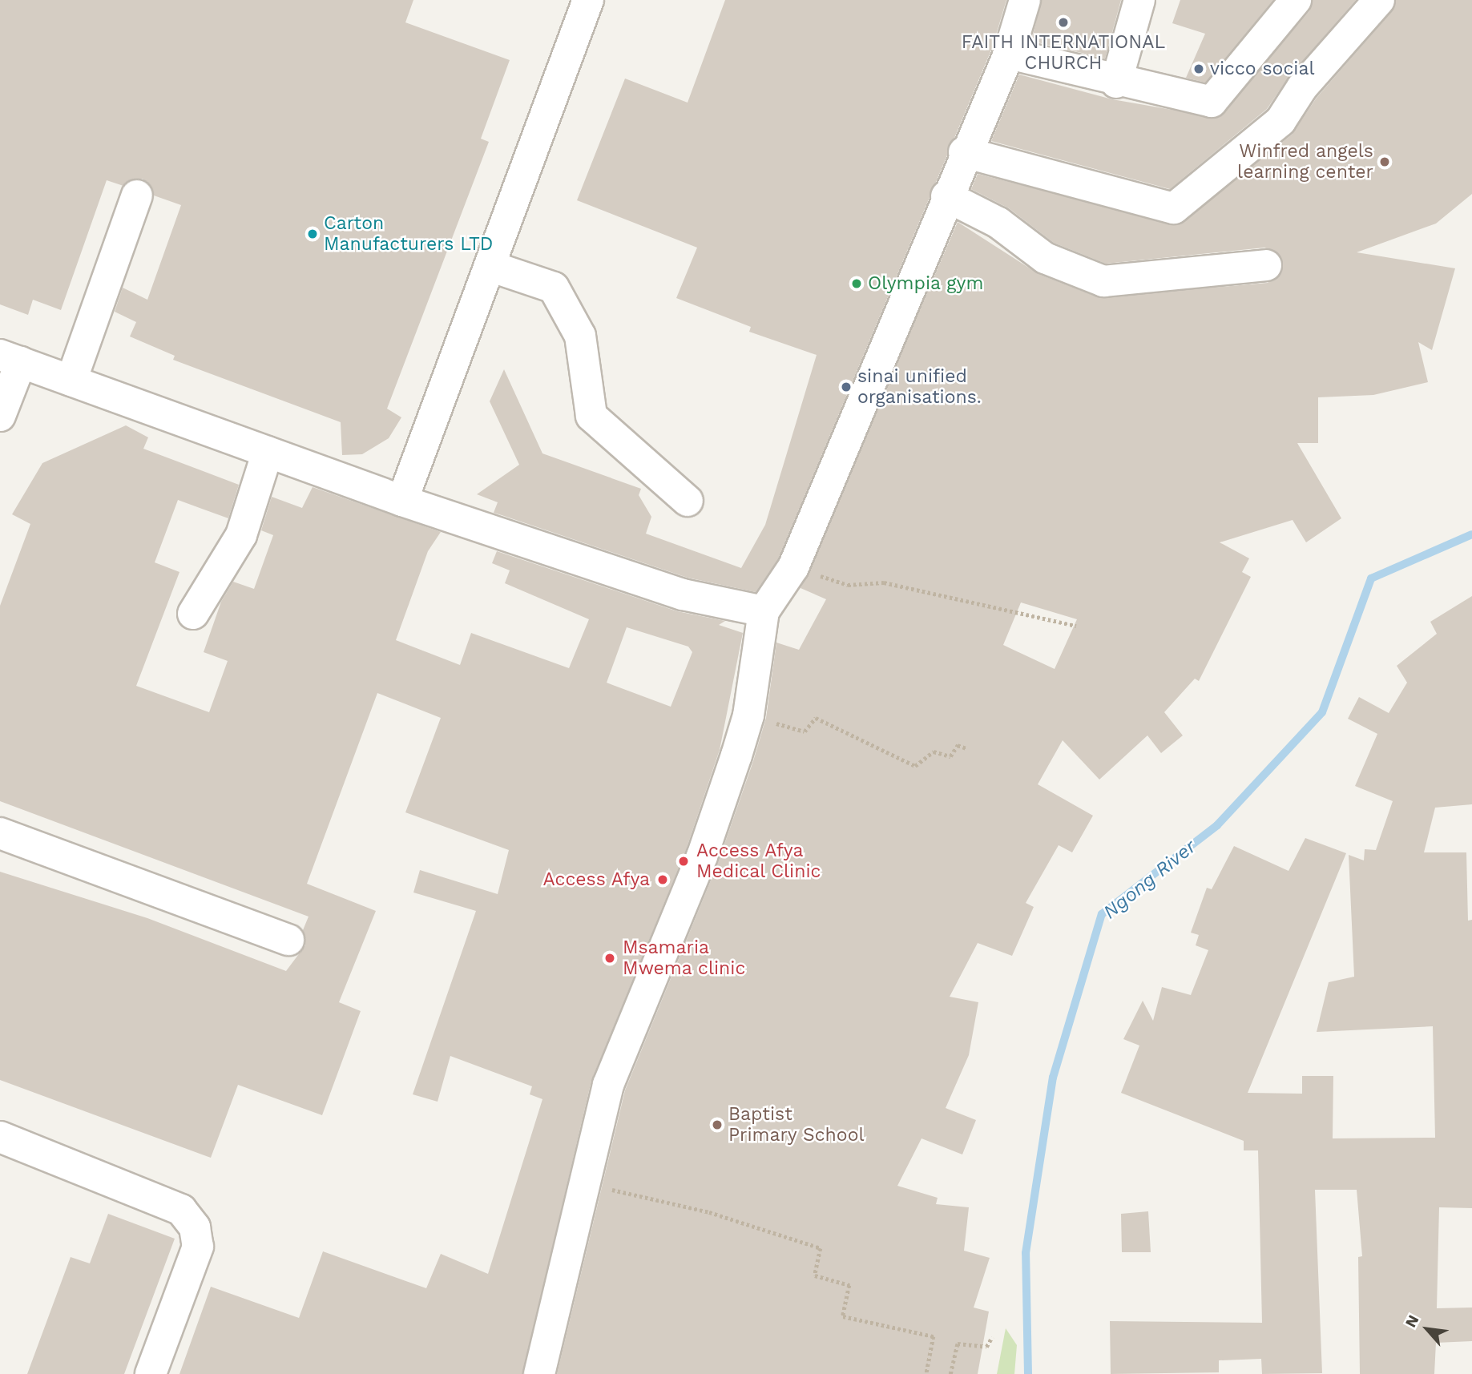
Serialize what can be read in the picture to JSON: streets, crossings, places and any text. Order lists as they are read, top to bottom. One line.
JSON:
{"water":["Ngong River"],"places":["FAITH INTERNATIONAL CHURCH","vicco social","Winfred angels learning center","Carton Manufacturers LTD","Olympia gym","sinai unified organisations.","Access Afya Medical Clinic","Access Afya","Msamaria Mwema clinic","Baptist Primary School"],"north":"top left"}
